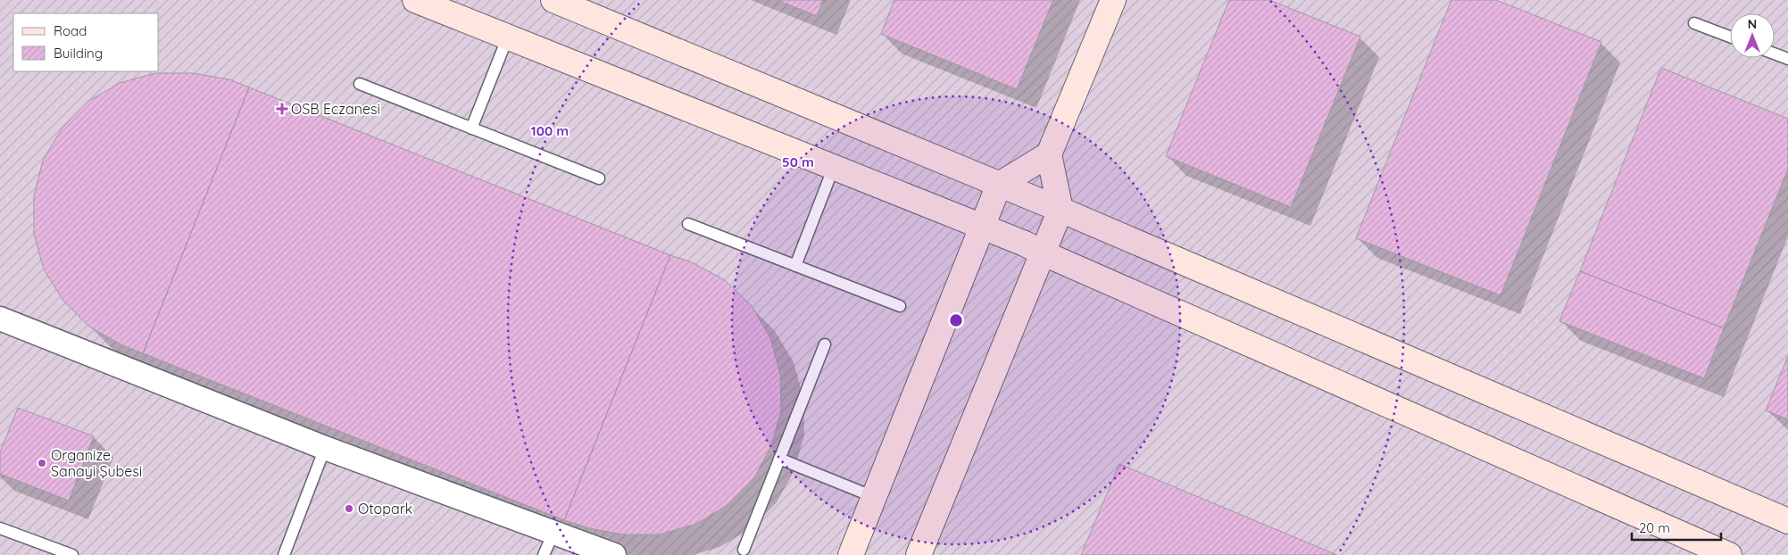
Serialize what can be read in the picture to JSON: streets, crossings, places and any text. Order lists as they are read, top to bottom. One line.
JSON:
{"places":{"health":["OSB Eczanesi"],"other":["Organize Sanayi Şubesi","Otopark"]},"legend":["Road","Building"],"scale_bar":"20 m","north":"top","rings":["100 m","50 m"]}
